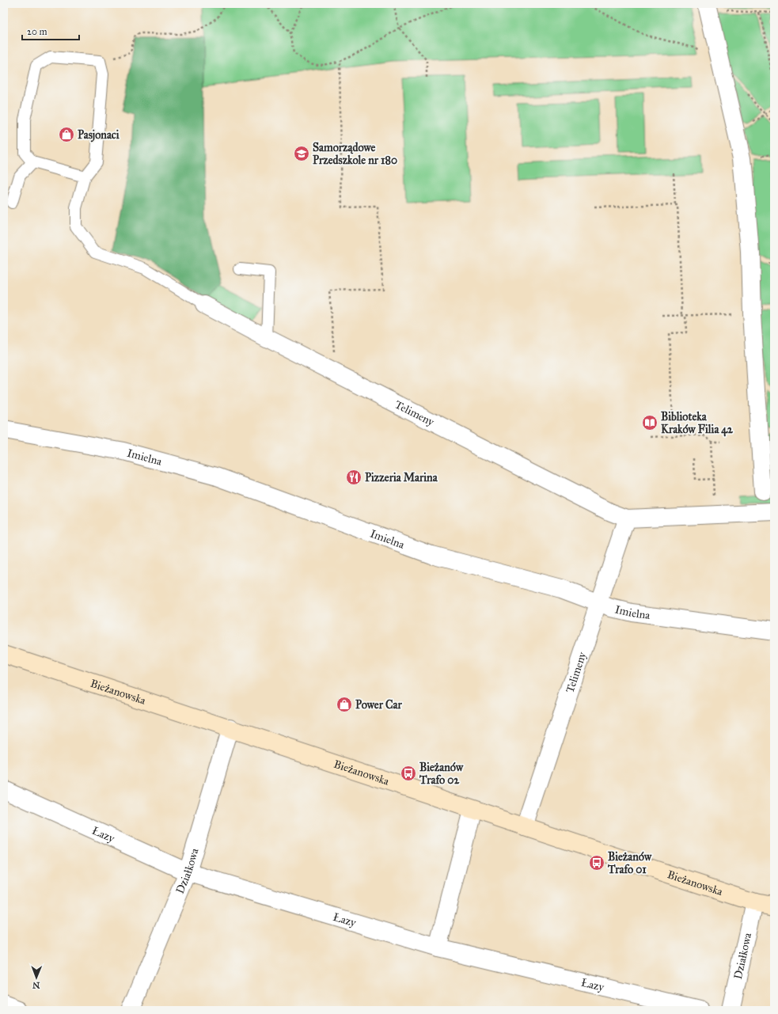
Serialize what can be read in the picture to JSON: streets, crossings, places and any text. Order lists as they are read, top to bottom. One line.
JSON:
{"streets":{"street":["Telimeny","Imielna","Bieżanowska","Łazy","Działkowa"]},"crossings":[["Telimeny","Imielna"],["Telimeny","Bieżanowska"],["Bieżanowska","Działkowa"],["Łazy","Działkowa"]],"places":{"shop":["Pasjonaci","Power Car"],"school or university":["Samorządowe Przedszkole nr 180"],"library":["Biblioteka Kraków Filia 42"],"restaurant":["Pizzeria Marina"],"bus stop":["Bieżanów Trafo 02","Bieżanów Trafo 01"]},"scale_bar":"20 m","north":"bottom"}
